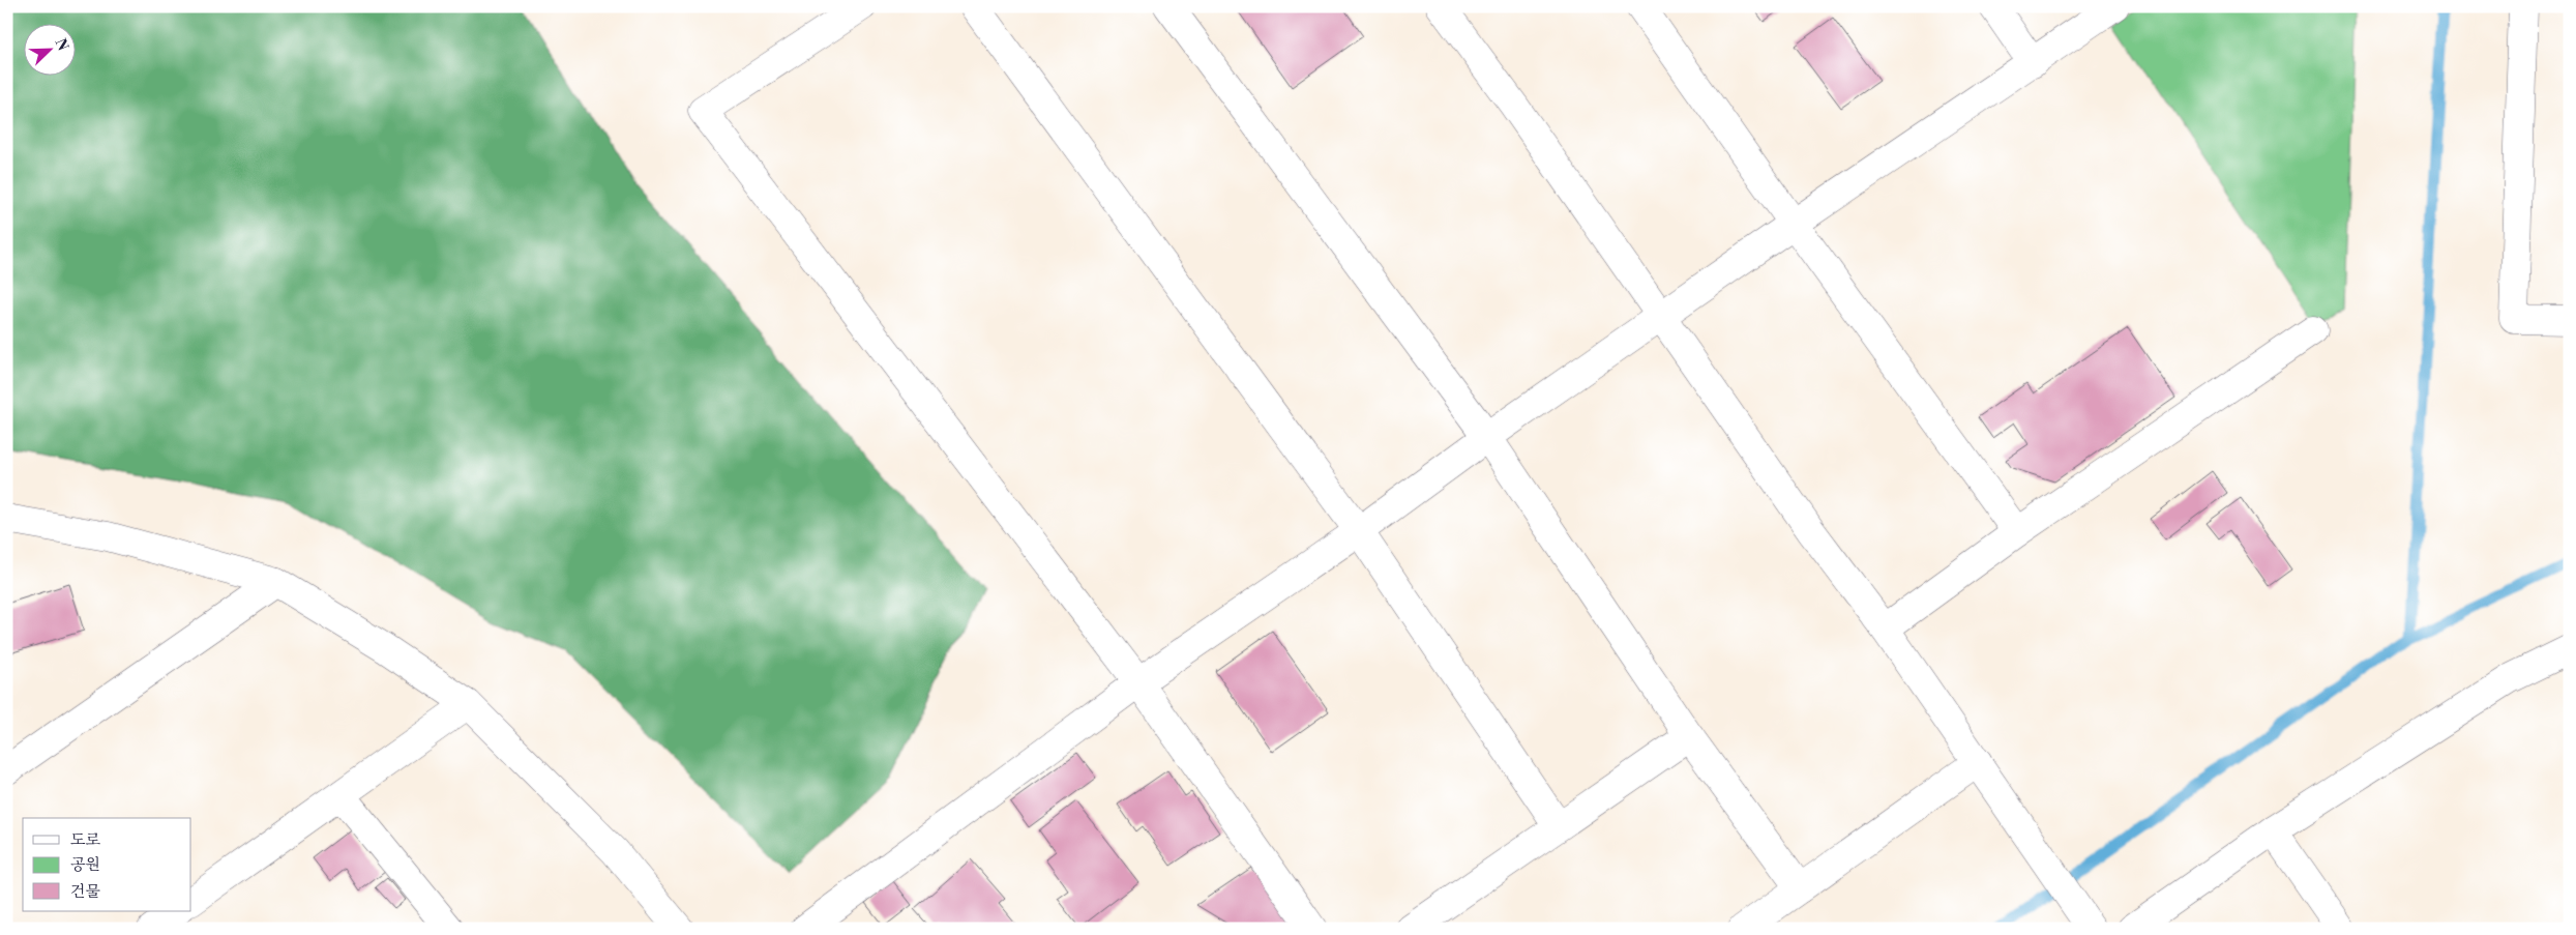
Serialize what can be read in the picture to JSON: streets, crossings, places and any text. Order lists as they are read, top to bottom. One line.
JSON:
{"legend":["도로","공원","건물"],"north":"top right"}
